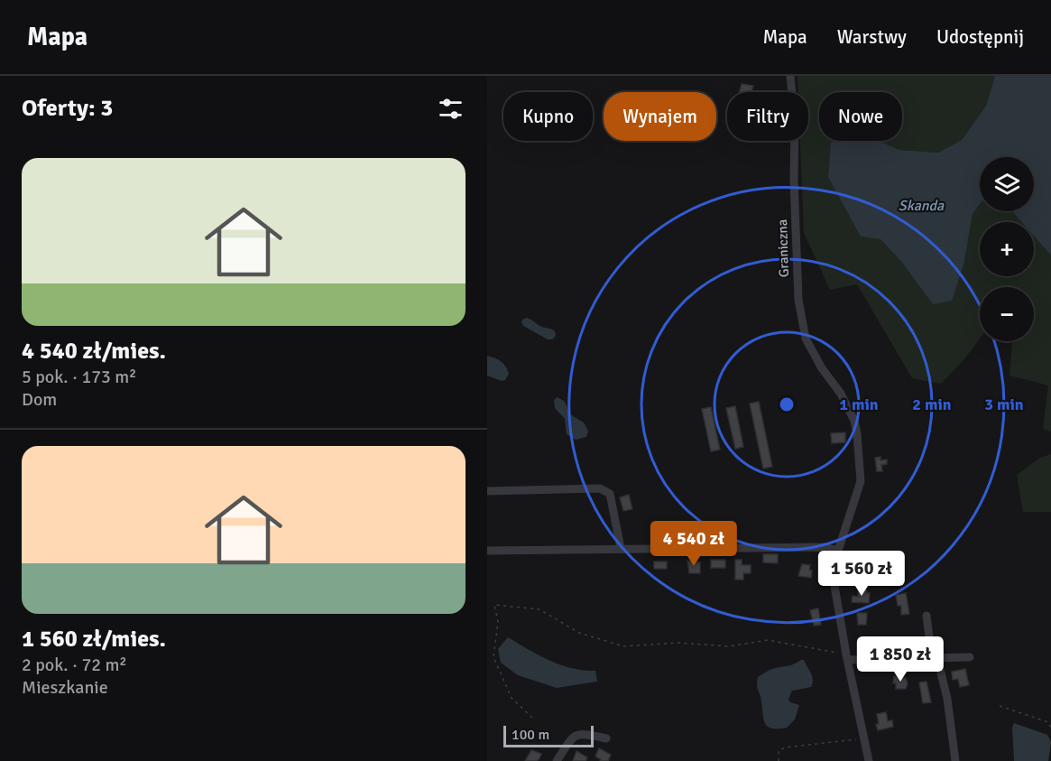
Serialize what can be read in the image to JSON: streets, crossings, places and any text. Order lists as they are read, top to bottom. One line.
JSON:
{"streets":{"street":["Graniczna"]},"water":["Skanda"],"scale_bar":"100 m","page":{"header":"Mapa","nav":["Mapa","Warstwy","Udostępnij"],"heading":"Oferty: 3","chip":["Kupno","Wynajem","Filtry","Nowe"],"list":[{"name":"4 540 zł/mies.","note":"5 pok. · 173 m² · Dom"},{"name":"1 560 zł/mies.","note":"2 pok. · 72 m² · Mieszkanie"}],"map_buttons":["+","−"],"price":["4 540 zł","1 560 zł","1 850 zł"],"scale":"100 m"},"rings":["1 min","2 min","3 min"]}
